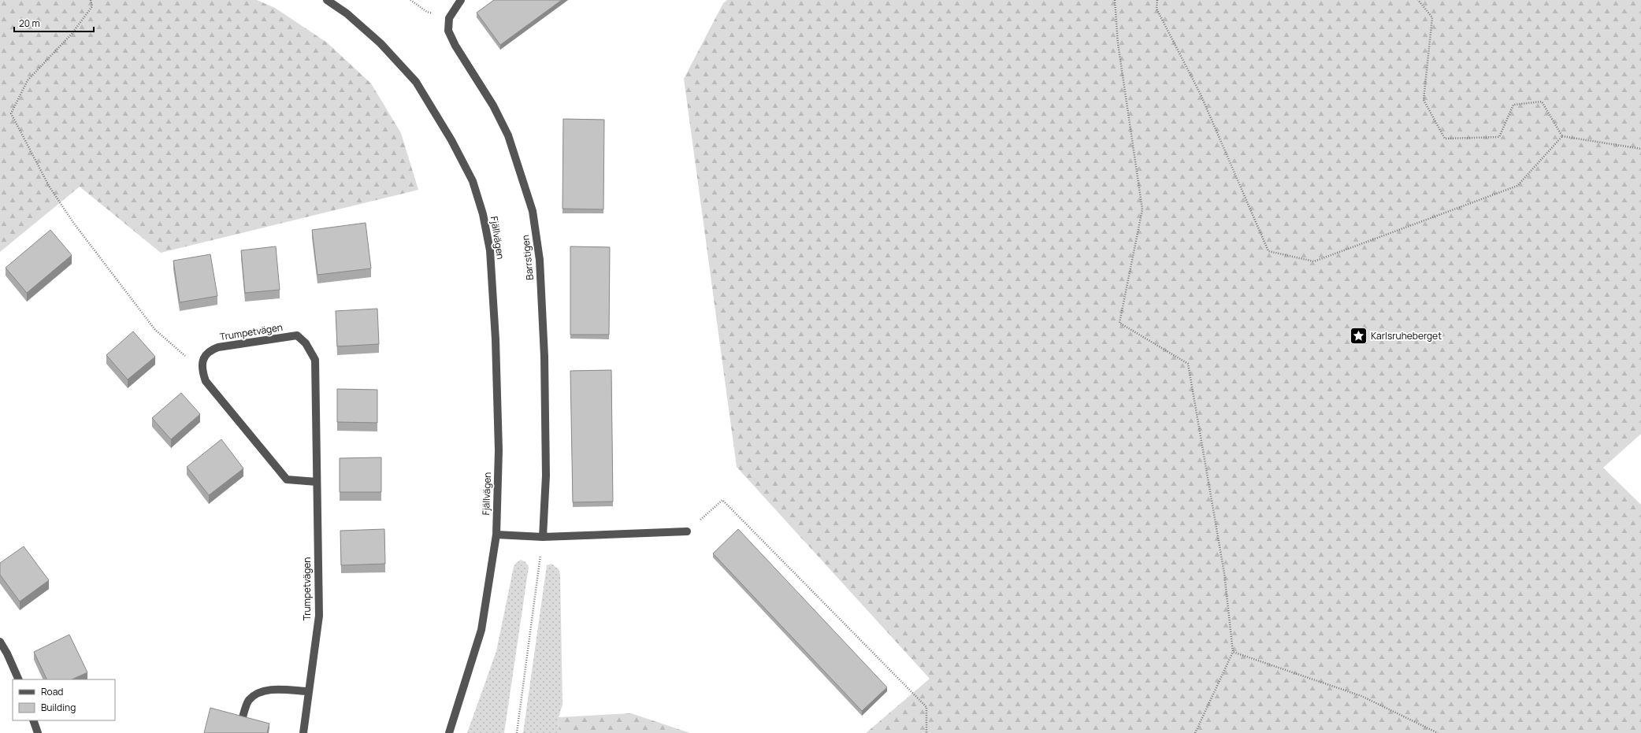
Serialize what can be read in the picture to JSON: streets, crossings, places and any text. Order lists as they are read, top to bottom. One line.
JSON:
{"streets":{"street":["Fjällvägen","Barrstigen","Trumpetvägen"]},"places":{"place":["Karlsruheberget"]},"legend":["Road","Building"],"scale_bar":"20 m"}
